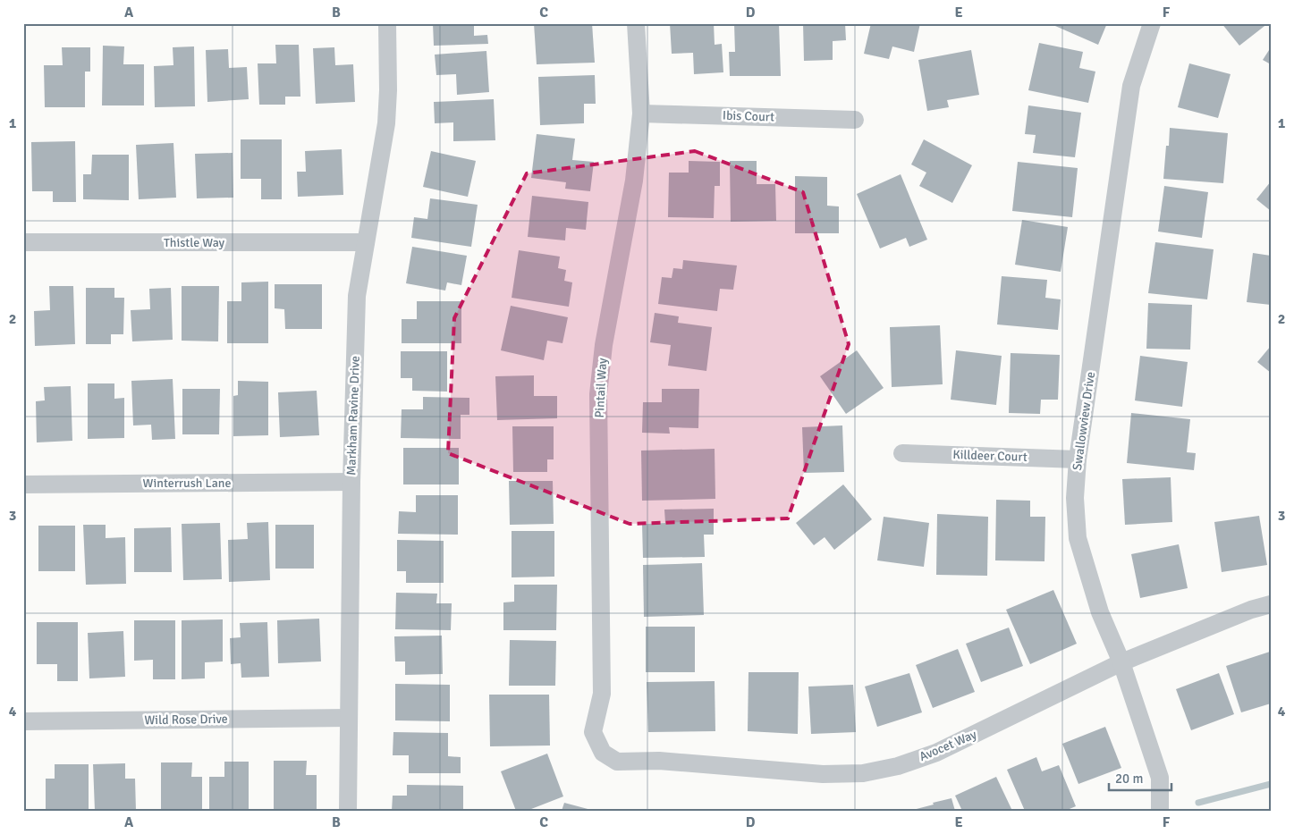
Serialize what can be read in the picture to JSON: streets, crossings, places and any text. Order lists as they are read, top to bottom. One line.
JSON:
{"streets":{"street":["Ibis Court","Thistle Way","Pintail Way","Markham Ravine Drive","Swallowview Drive","Killdeer Court","Winterrush Lane","Wild Rose Drive","Avocet Way"]},"crossings":[["Ibis Court","Pintail Way"],["Thistle Way","Markham Ravine Drive"],["Pintail Way","Avocet Way"],["Markham Ravine Drive","Winterrush Lane"],["Markham Ravine Drive","Wild Rose Drive"],["Swallowview Drive","Killdeer Court"],["Swallowview Drive","Avocet Way"]],"scale_bar":"20 m","grid":{"columns":["A","B","C","D","E","F"],"rows":["1","2","3","4"]}}
